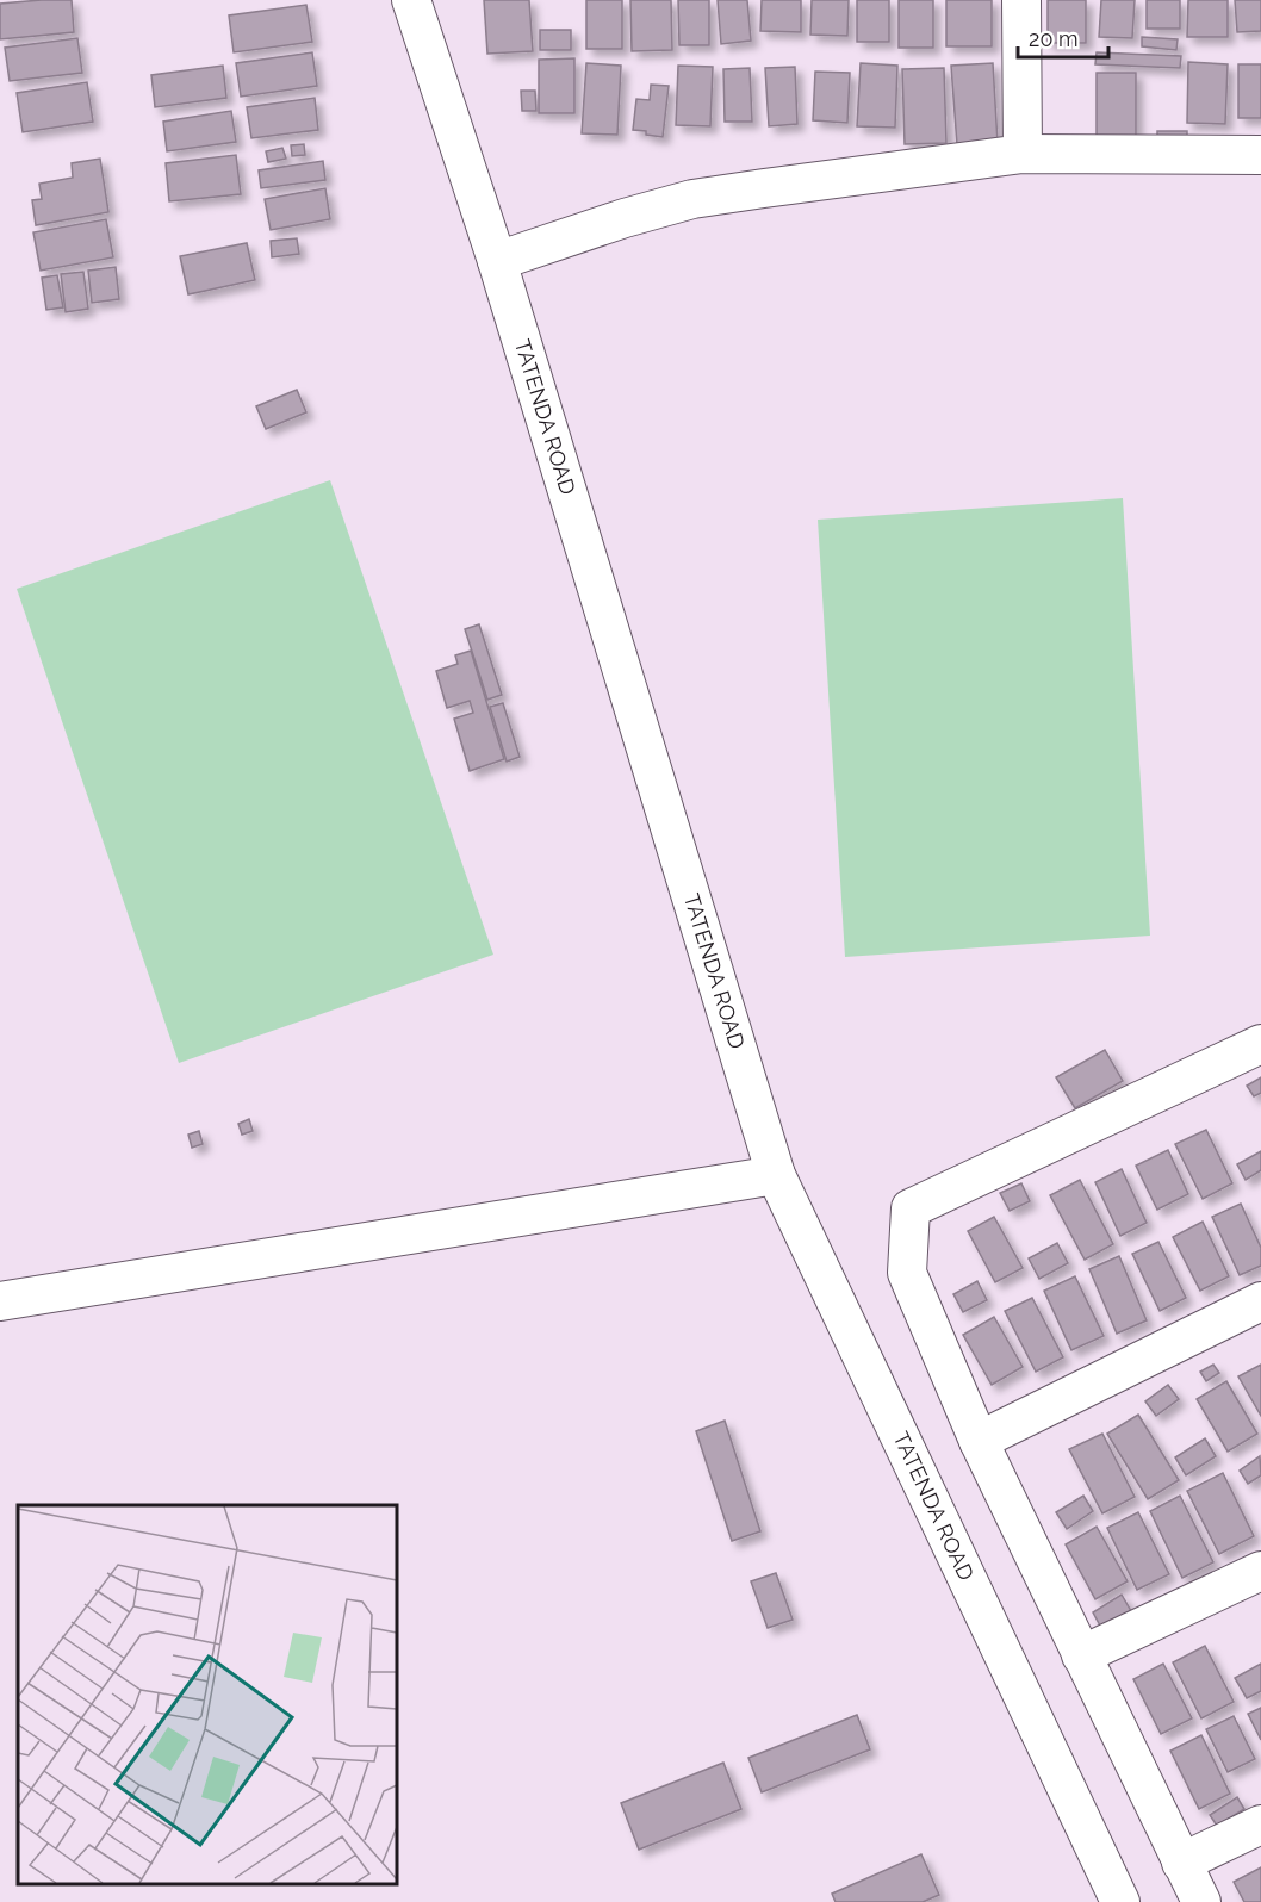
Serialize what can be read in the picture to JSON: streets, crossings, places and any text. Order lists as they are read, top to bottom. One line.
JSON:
{"streets":{"street":["TATENDA ROAD"]},"scale_bar":"20 m"}
